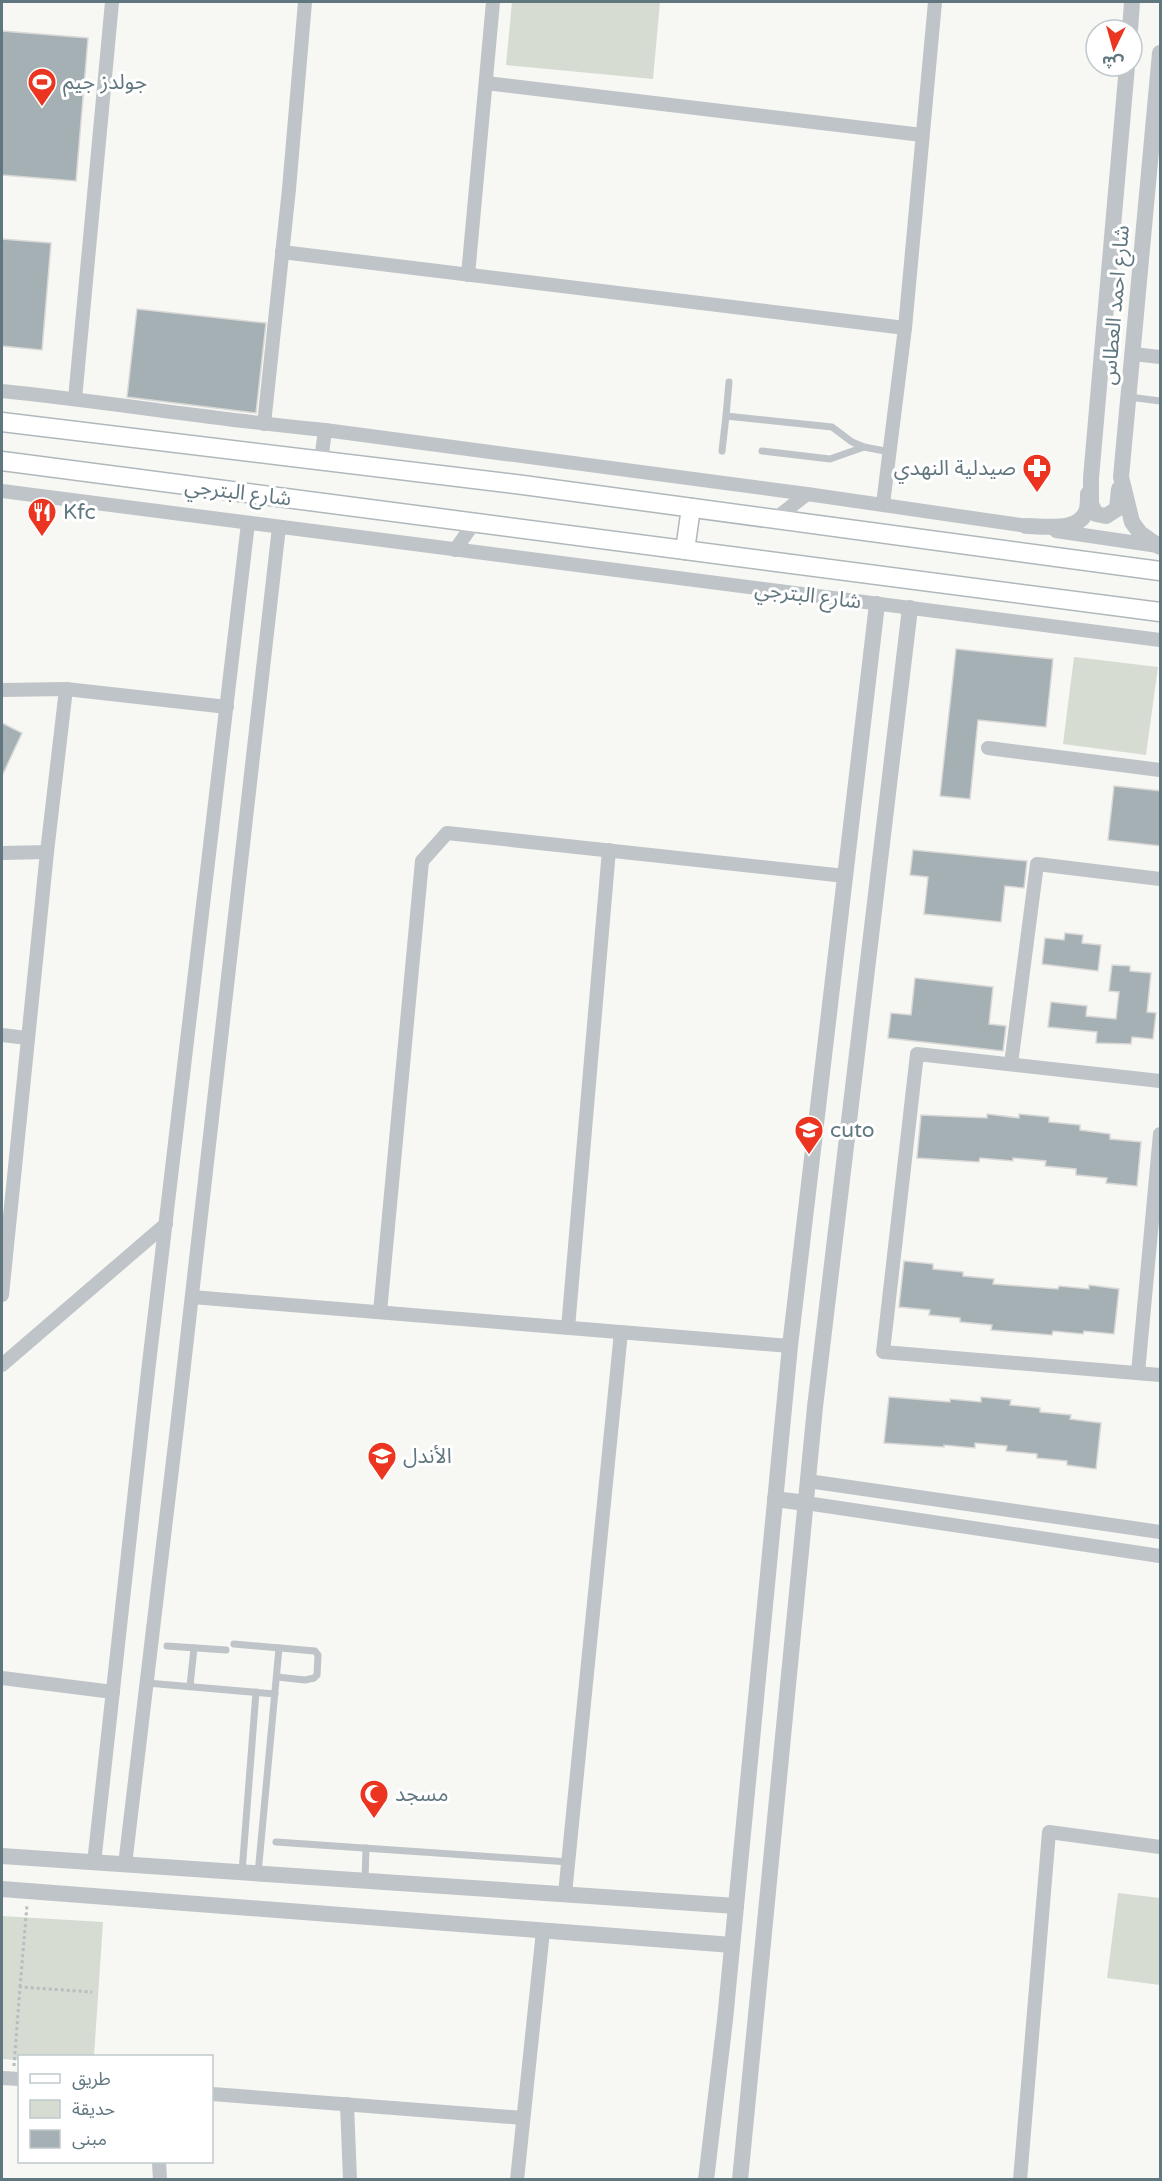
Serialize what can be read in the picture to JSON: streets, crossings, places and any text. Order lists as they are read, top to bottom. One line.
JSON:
{"streets":{"main road":["شارع البترجي"],"street":["شارع احمد العطاس"]},"places":{"sports":["جولدز جيم"],"pharmacy":["صيدلية النهدي"],"restaurant":["Kfc"],"school or university":["cuto","الأندل"],"mosque":["مسجد"]},"legend":["طريق","حديقة","مبنى"],"north":"bottom"}
